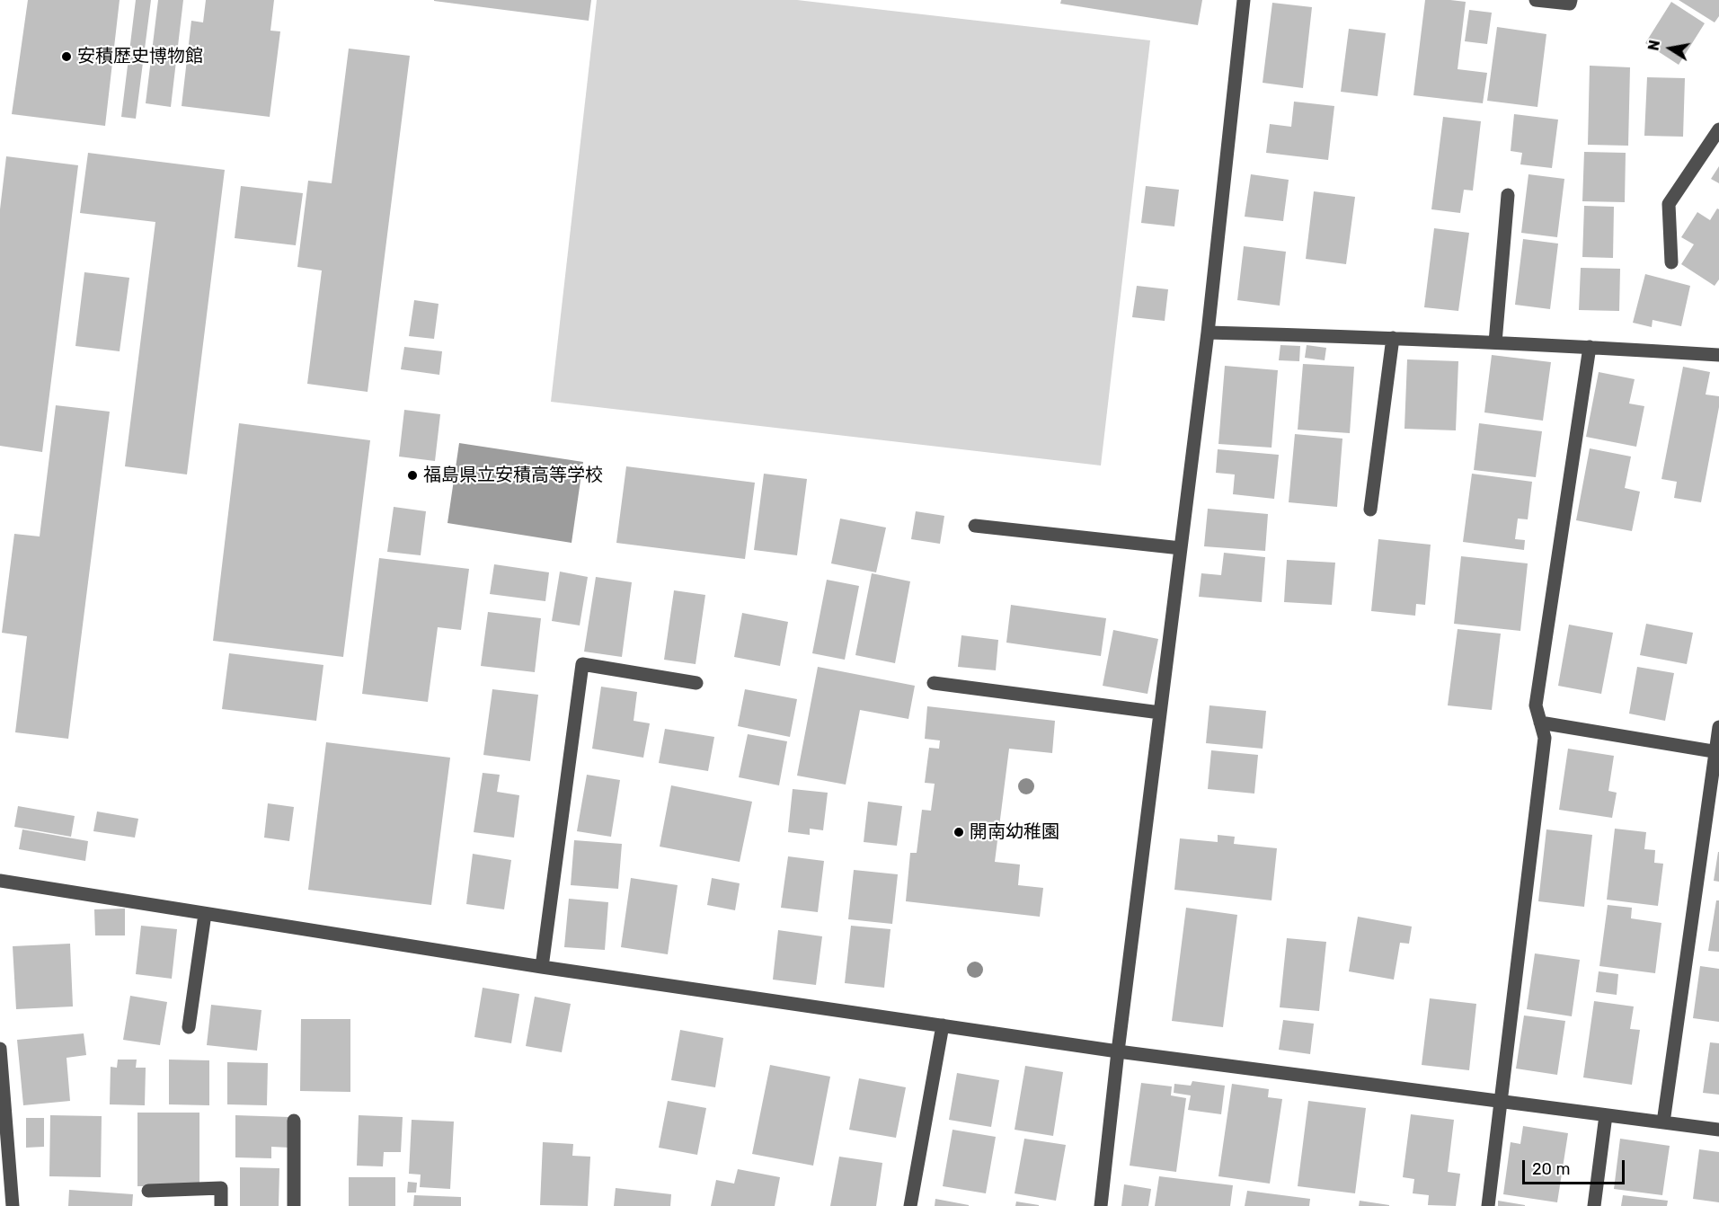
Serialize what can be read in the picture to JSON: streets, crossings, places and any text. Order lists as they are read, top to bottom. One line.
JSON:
{"places":["安積歴史博物館","福島県立安積高等学校","開南幼稚園"],"scale_bar":"20 m","north":"left"}
